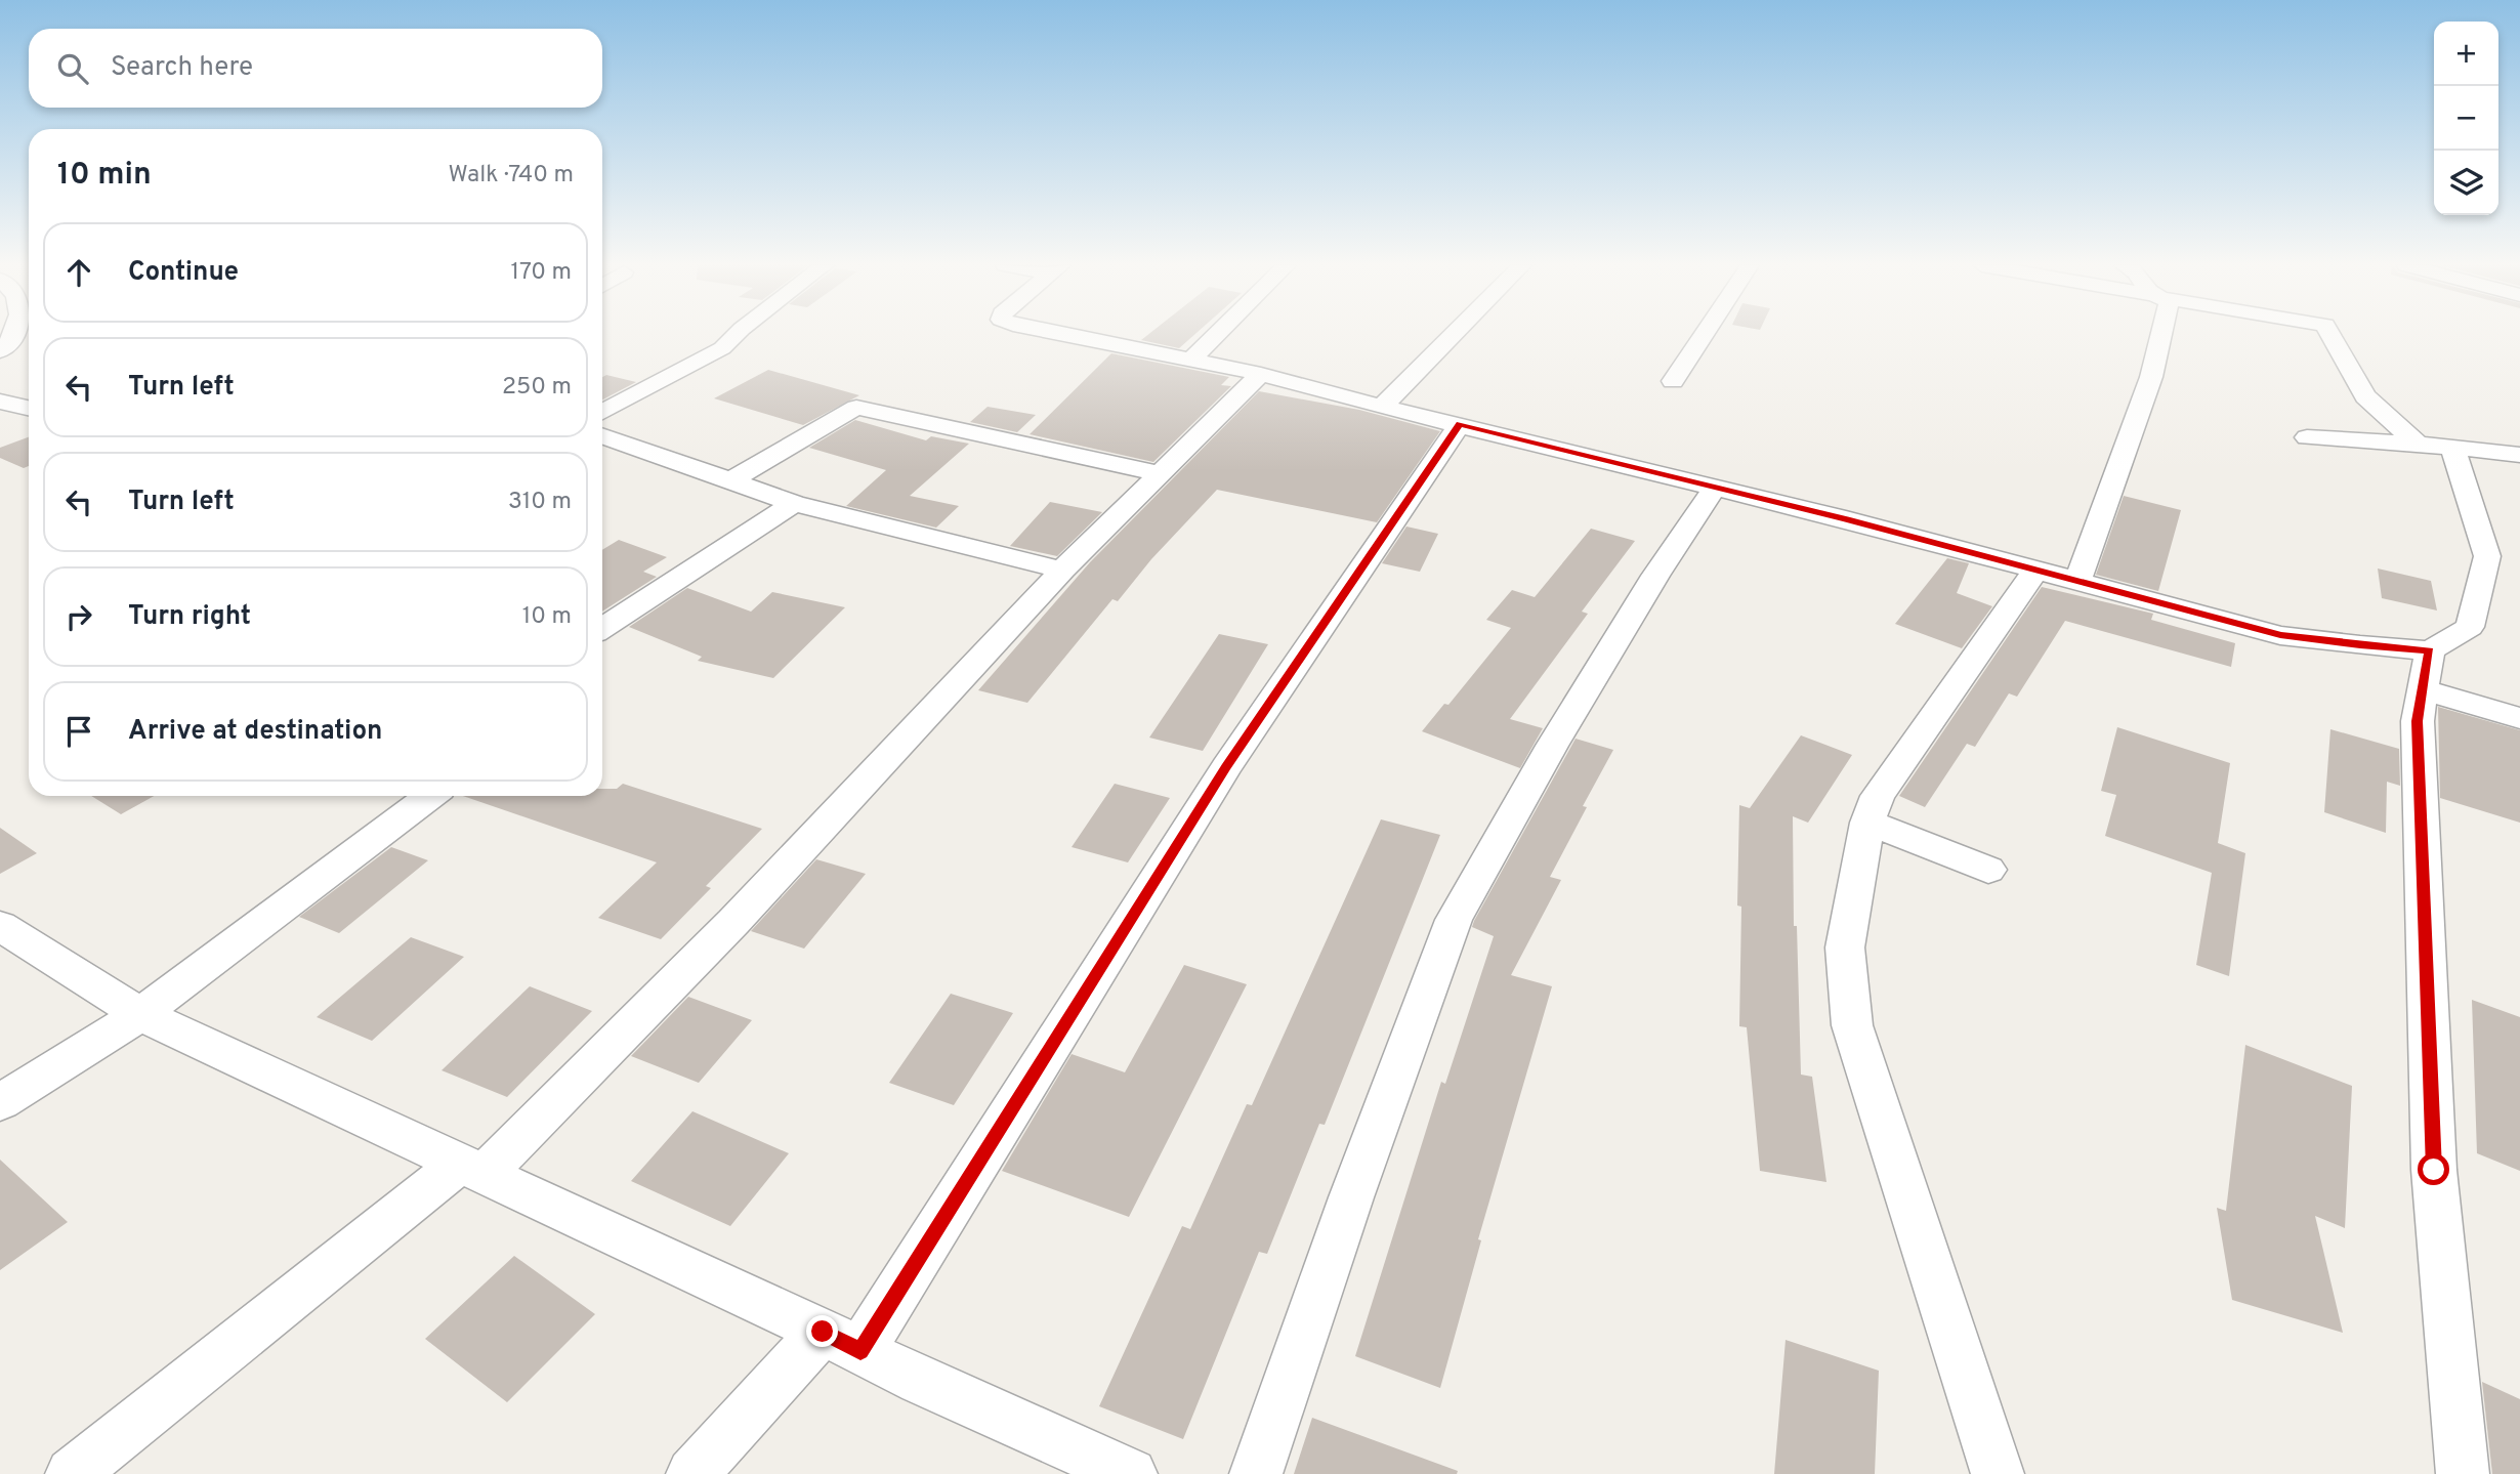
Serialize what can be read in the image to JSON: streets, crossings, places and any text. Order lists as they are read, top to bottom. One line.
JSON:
{"page":{"map_buttons":["+","−"],"search":"Search here","heading":["10 min","Walk · 740 m"],"list":[["Continue","170 m"],["Turn left","250 m"],["Turn left","310 m"],["Turn right","10 m"],"Arrive at destination"]}}
